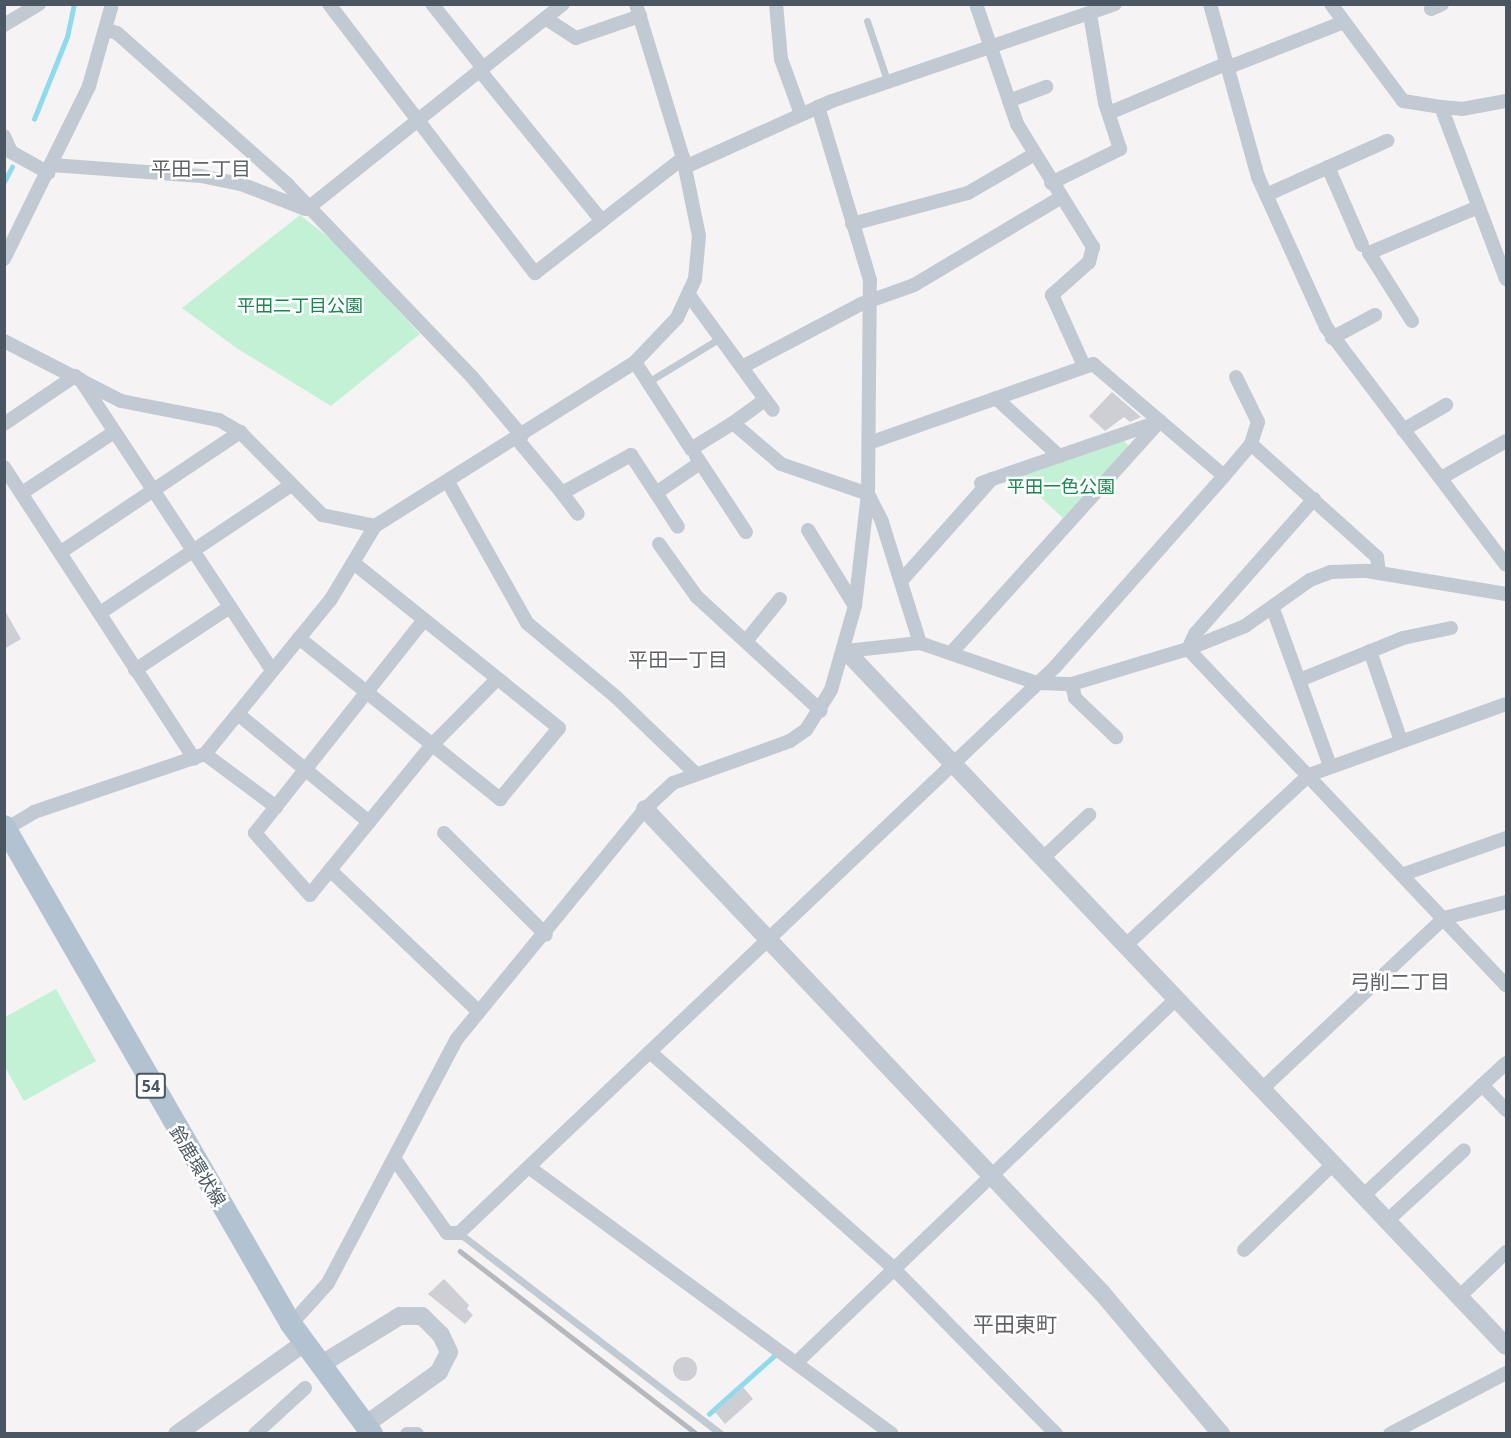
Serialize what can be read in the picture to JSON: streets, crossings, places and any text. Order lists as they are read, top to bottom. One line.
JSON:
{"streets":{"main road":["54","鈴鹿環状線"]},"districts":["平田二丁目","平田一丁目","弓削二丁目","平田東町"],"parks":["平田二丁目公園","平田一色公園"]}
